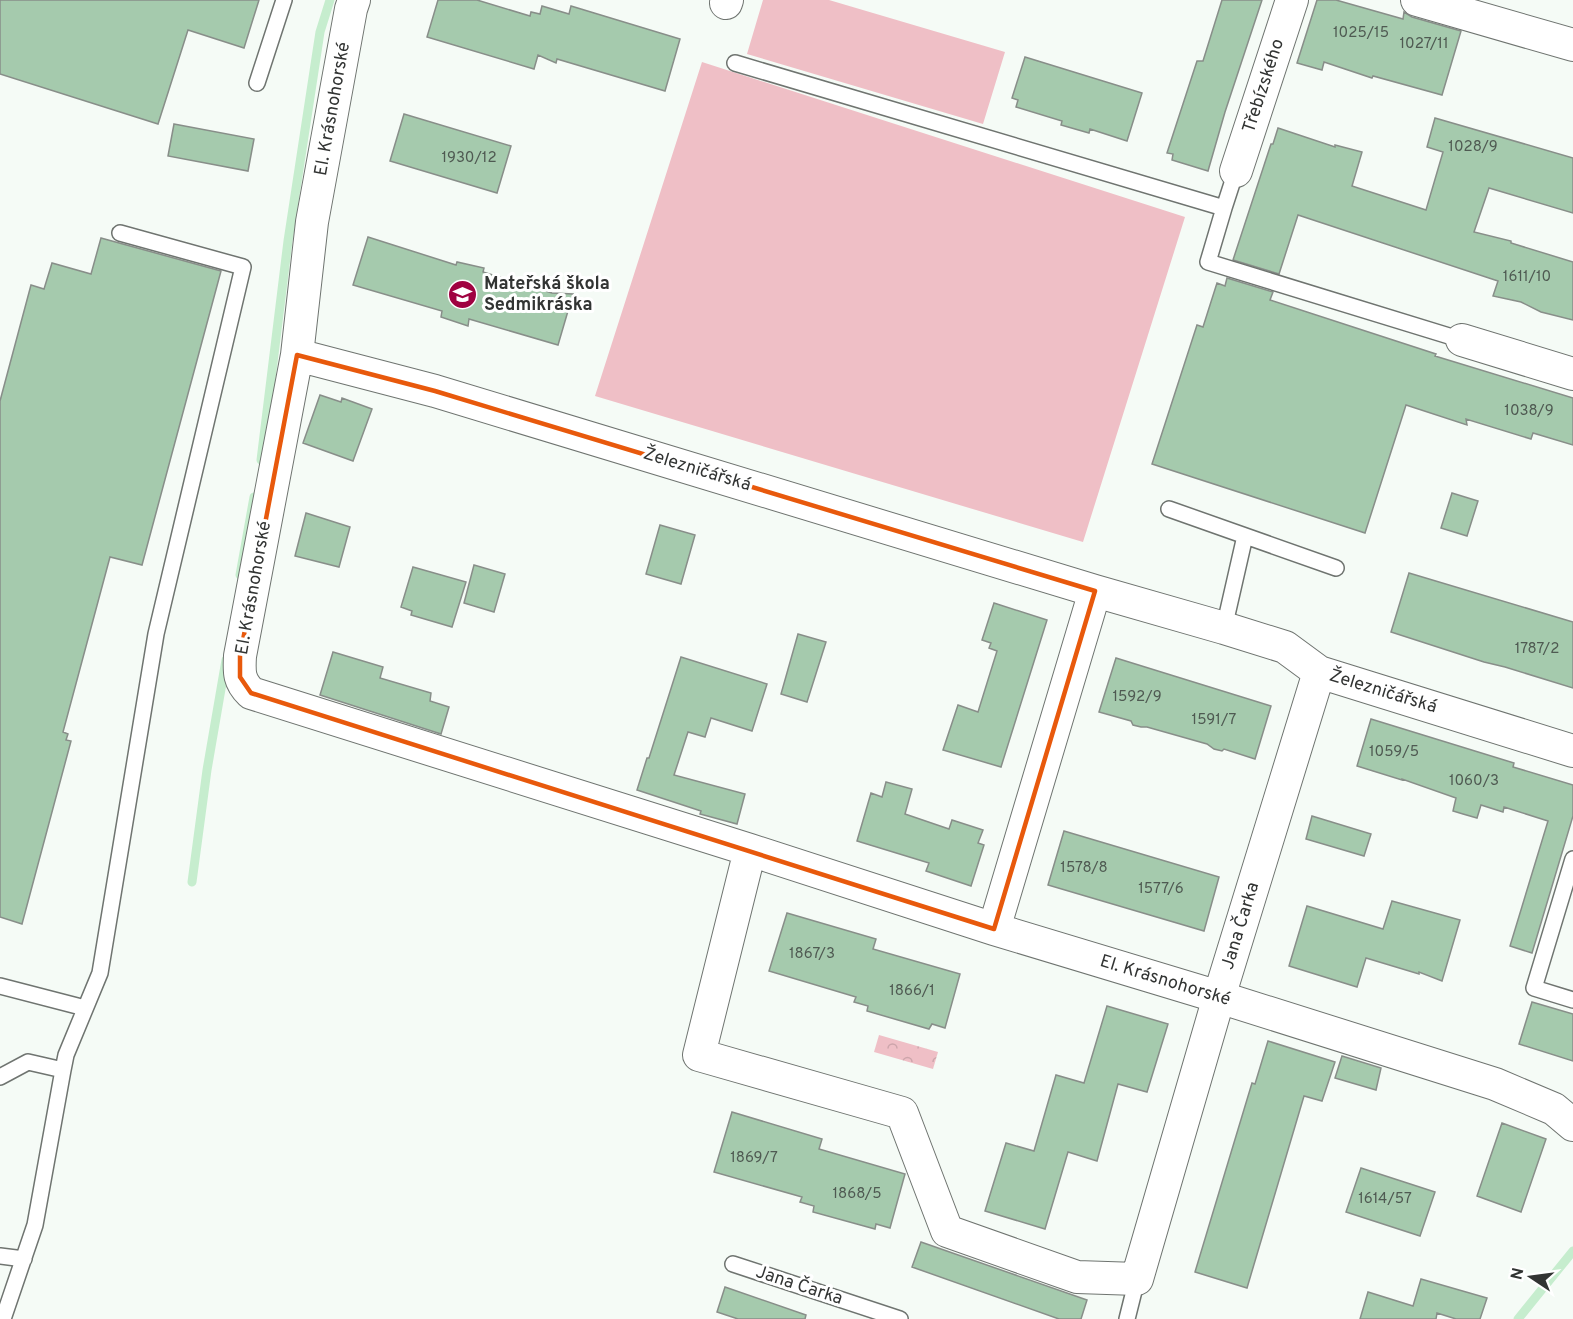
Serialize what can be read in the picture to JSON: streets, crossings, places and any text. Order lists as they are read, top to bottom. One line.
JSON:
{"streets":{"street":["Třebízského","El. Krásnohorské","Železničářská","Jana Čarka"]},"crossings":[["El. Krásnohorské","Železničářská"],["El. Krásnohorské","Jana Čarka"],["Železničářská","Jana Čarka"]],"places":{"school or university":["Mateřská škola Sedmikráska"]},"house_numbers":["1025/15","1027/11","1028/9","1930/12","1611/10","1038/9","1787/2","1592/9","1591/7","1059/5","1060/3","1578/8","1577/6","1867/3","1866/1","1869/7","1868/5","1614/57"],"north":"left"}
